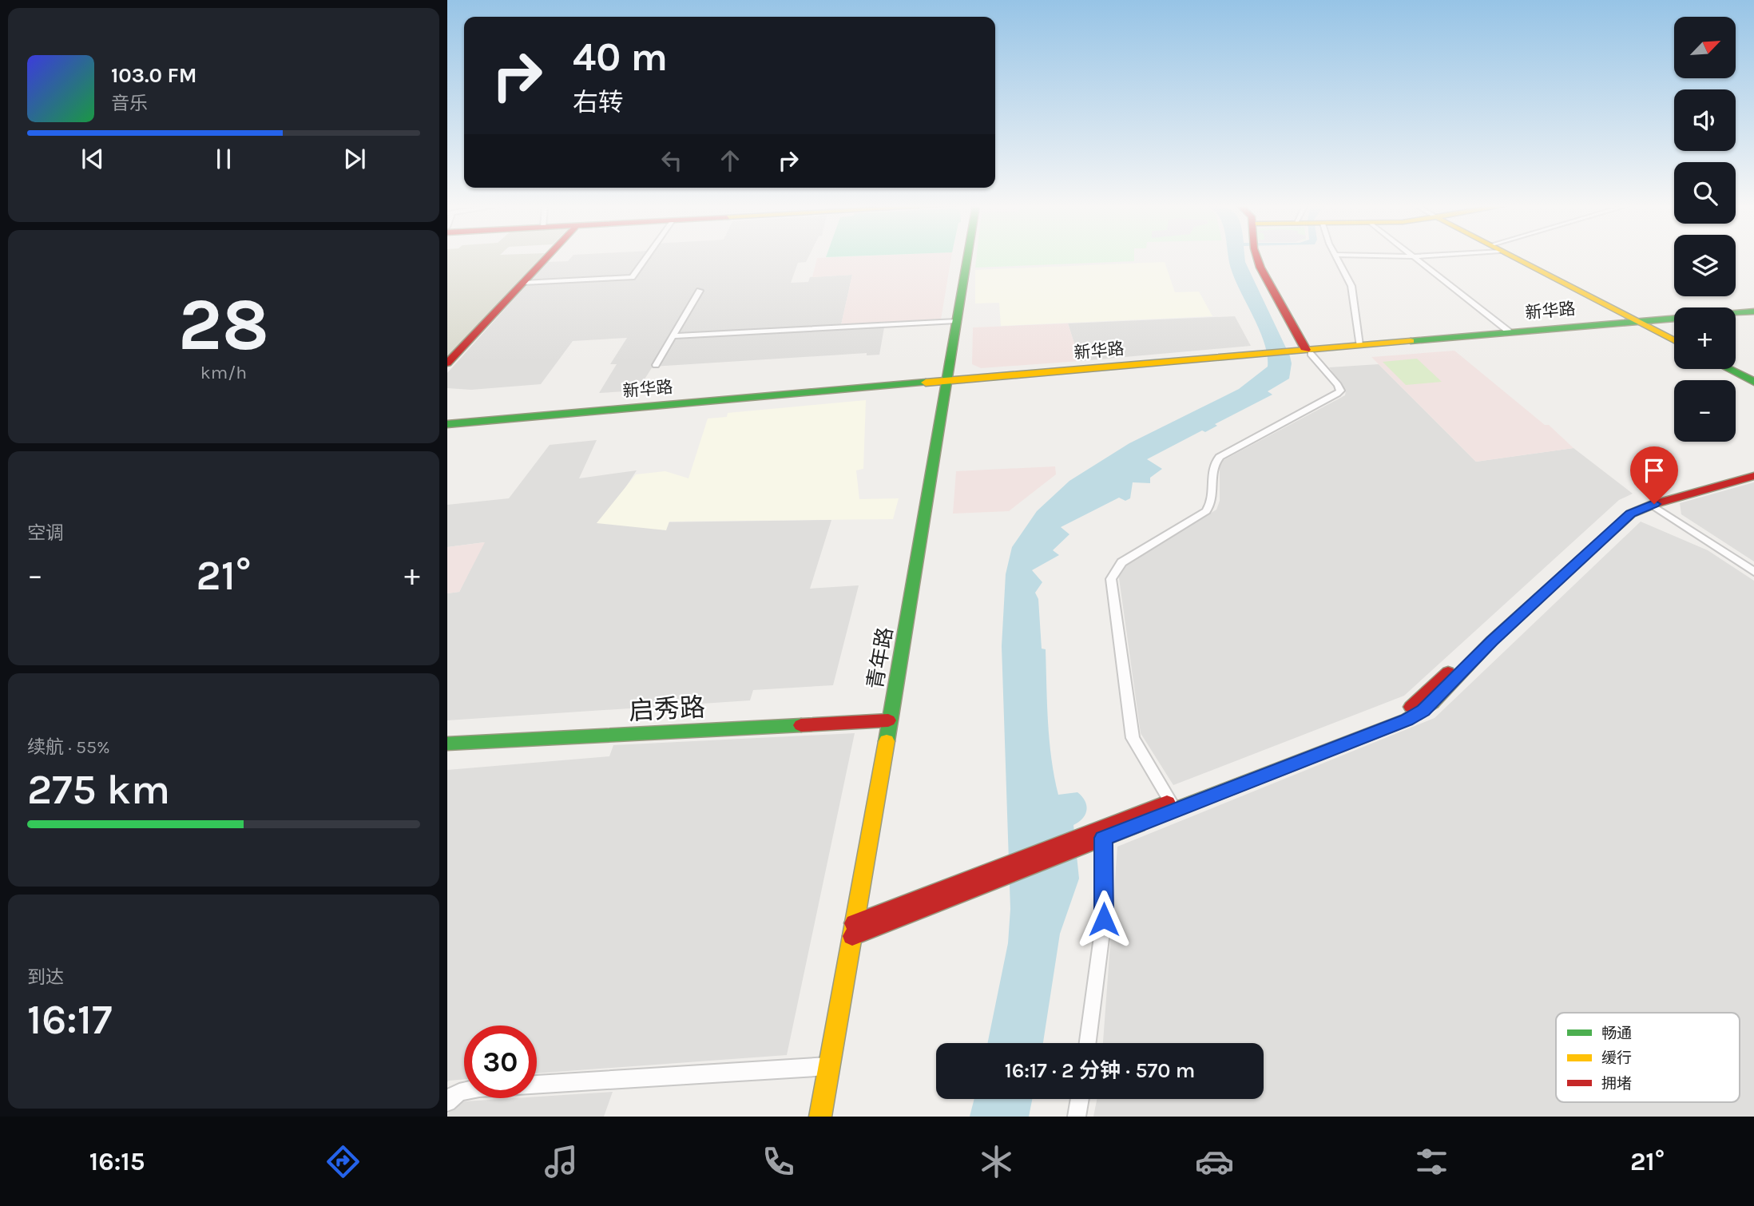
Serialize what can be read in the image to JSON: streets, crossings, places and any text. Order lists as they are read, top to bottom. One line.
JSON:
{"streets":{"street":["新华路","青年路","启秀路"]},"crossings":[["新华路","青年路"],["青年路","启秀路"]],"legend":["畅通","缓行","拥堵"],"north":"top right","page":{"map_buttons":["+","−"],"turn":["40 m","右转"],"song":["103.0 FM","音乐"],"tile":[["28","km/h"],"空调",["续航 · 55%","275 km"],["到达","16:17"]],"heat":["−","21°","+"],"limit":"30","trip":"16:17 · 2 分钟 · 570 m","tabs":["16:15","21°"]}}
